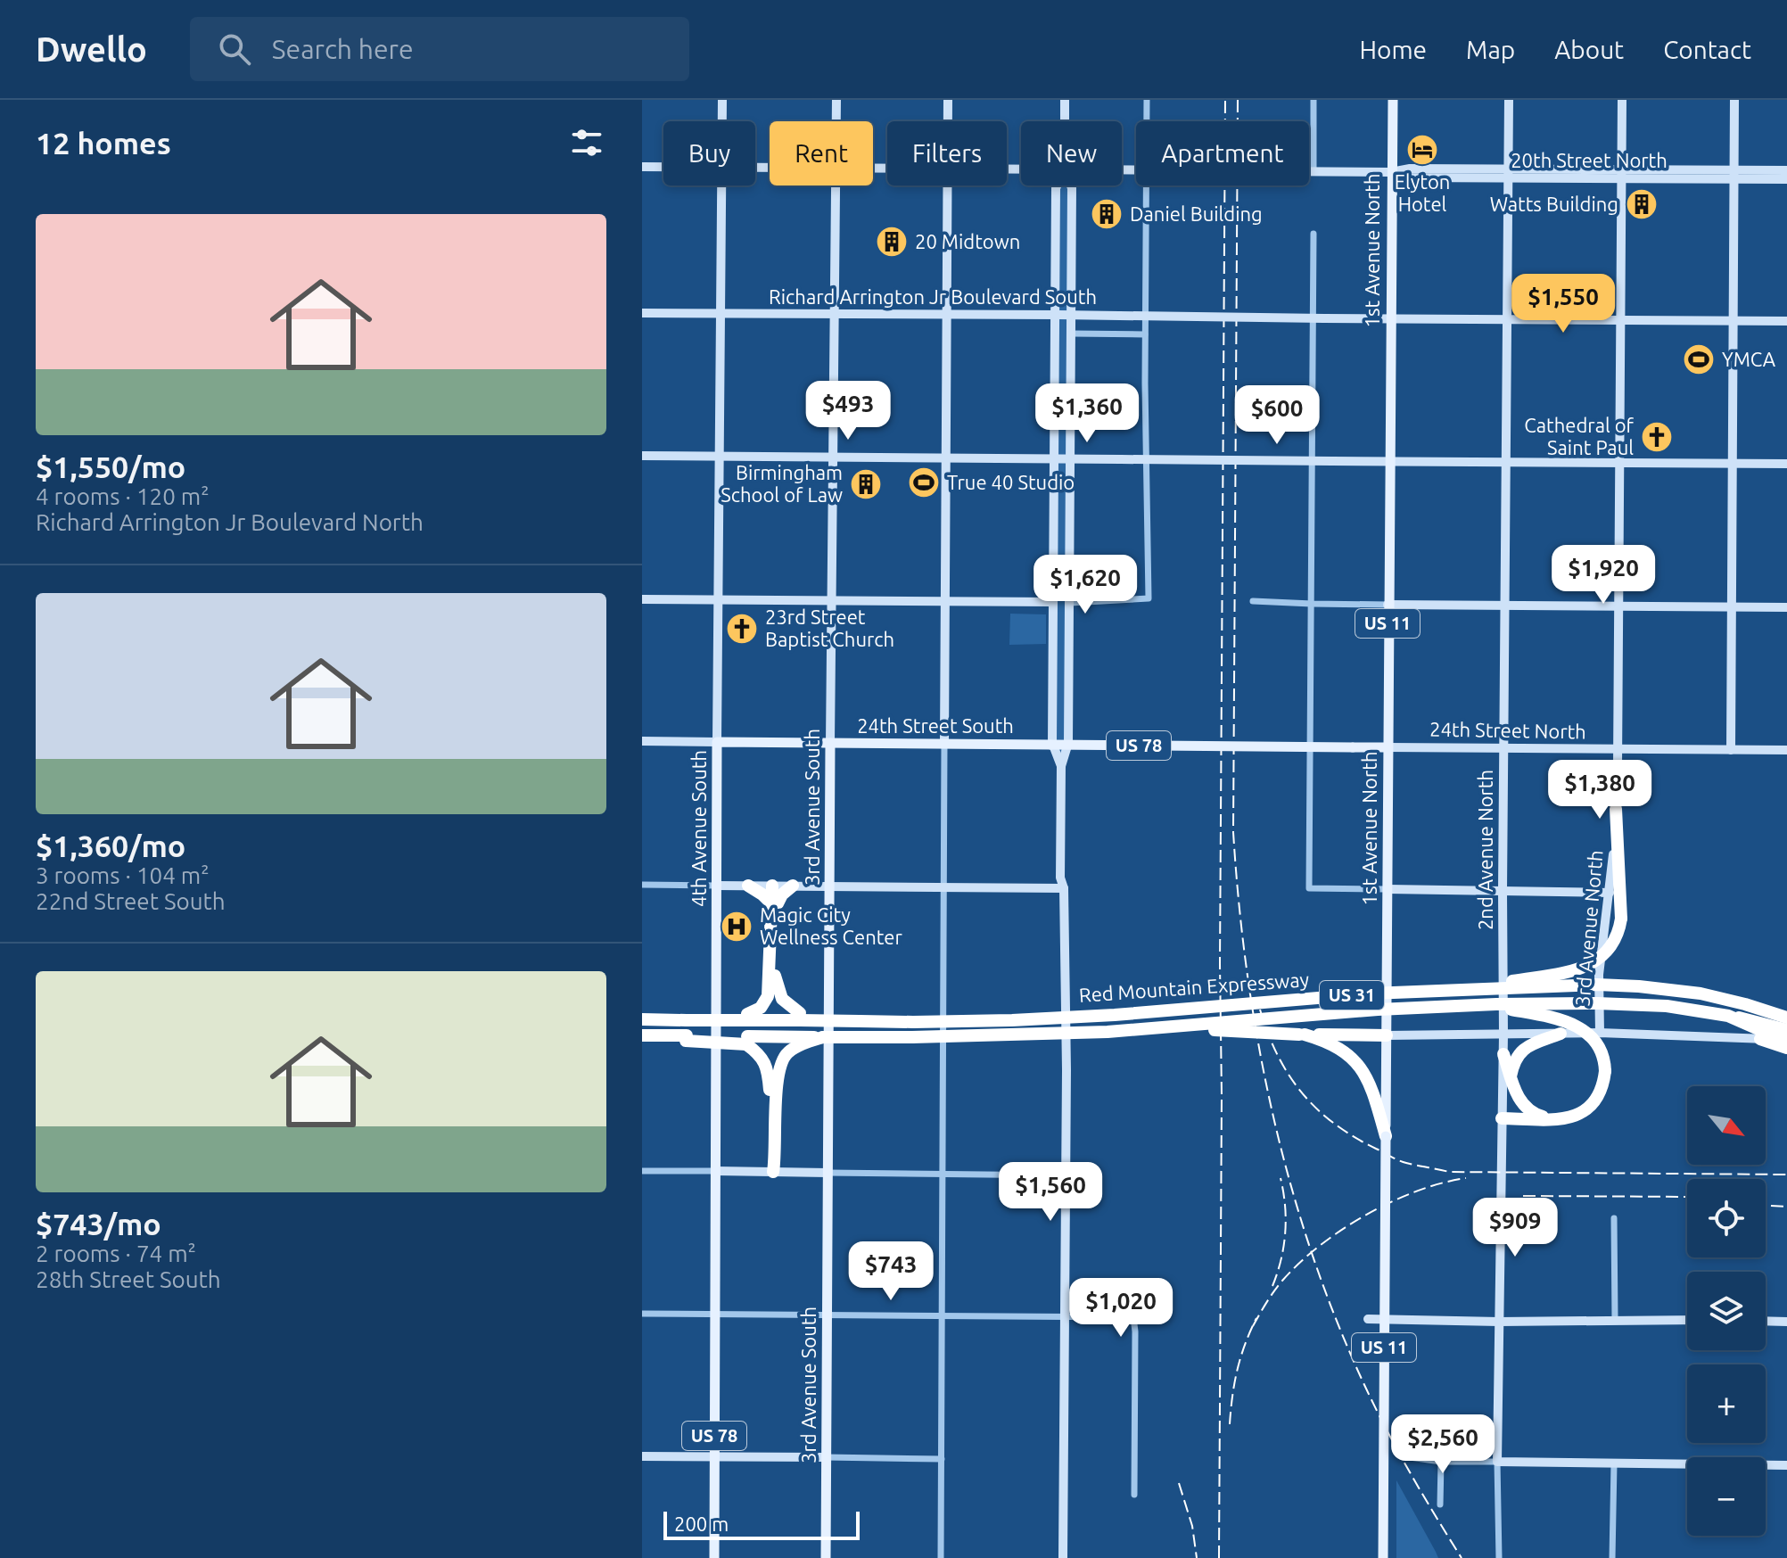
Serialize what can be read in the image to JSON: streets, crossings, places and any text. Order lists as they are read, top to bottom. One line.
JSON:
{"streets":{"highway":["Red Mountain Expressway","US 31"],"main road":["1st Avenue North","US 11","24th Street South","24th Street North","US 78","3rd Avenue South","4th Avenue South"],"street":["20th Street North","Richard Arrington Jr Boulevard South","2nd Avenue North","3rd Avenue North"]},"crossings":[["20th Street North","1st Avenue North"],["20th Street North","2nd Avenue North"],["20th Street North","3rd Avenue North"],["1st Avenue North","Richard Arrington Jr Boulevard South"],["1st Avenue North","24th Street North"],["Richard Arrington Jr Boulevard South","3rd Avenue South"],["Richard Arrington Jr Boulevard South","4th Avenue South"],["Richard Arrington Jr Boulevard South","2nd Avenue North"],["Richard Arrington Jr Boulevard South","3rd Avenue North"],["24th Street South","24th Street North"],["24th Street South","3rd Avenue South"],["24th Street South","4th Avenue South"],["24th Street North","2nd Avenue North"],["24th Street North","3rd Avenue North"]],"places":{"hotel":["Elyton Hotel"],"building":["Watts Building","Daniel Building","20 Midtown","Birmingham School of Law"],"sports":["YMCA","True 40 Studio"],"church":["Cathedral of Saint Paul","23rd Street Baptist Church"],"hospital":["Magic City Wellness Center"]},"scale_bar":"200 m","north":"bottom right","page":{"header":"Dwello","search":"Search here","nav":["Home","Map","About","Contact"],"heading":"12 homes","chip":["Buy","Rent","Filters","New","Apartment"],"list":[{"name":"$1,550/mo","note":"4 rooms · 120 m² · Richard Arrington Jr Boulevard North"},{"name":"$1,360/mo","note":"3 rooms · 104 m² · 22nd Street South"},{"name":"$743/mo","note":"2 rooms · 74 m² · 28th Street South"}],"price":["$1,550","$493","$1,360","$600","$1,920","$1,620","$1,380","$1,560","$909","$743","$1,020","$2,560"],"map_buttons":["+","−"],"scale":"200 m"}}
